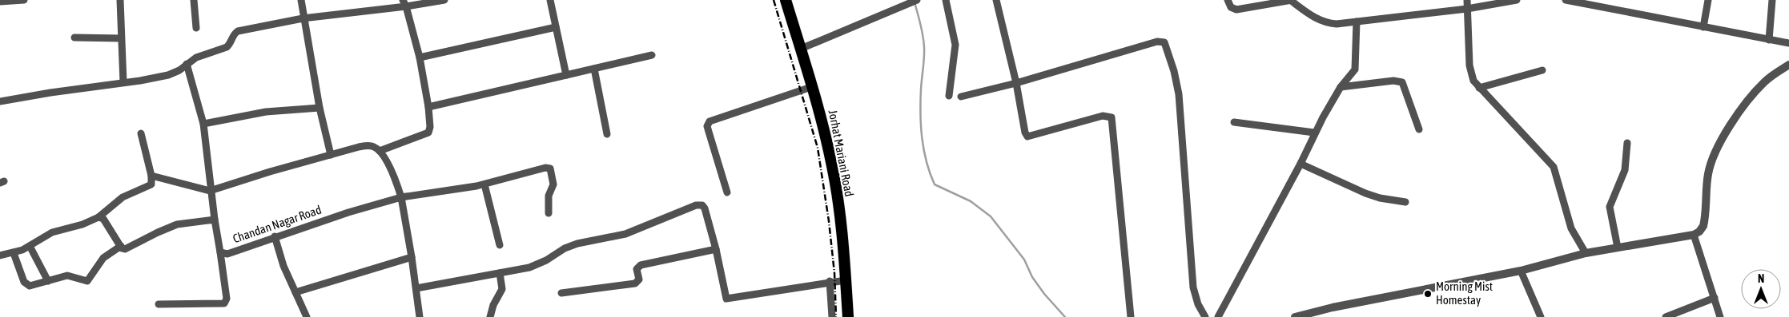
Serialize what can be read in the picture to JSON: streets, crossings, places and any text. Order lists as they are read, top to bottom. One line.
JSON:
{"streets":{"highway":["Jorhat Mariani Road"],"street":["Chandan Nagar Road"]},"places":["Morning Mist Homestay"],"north":"top"}
